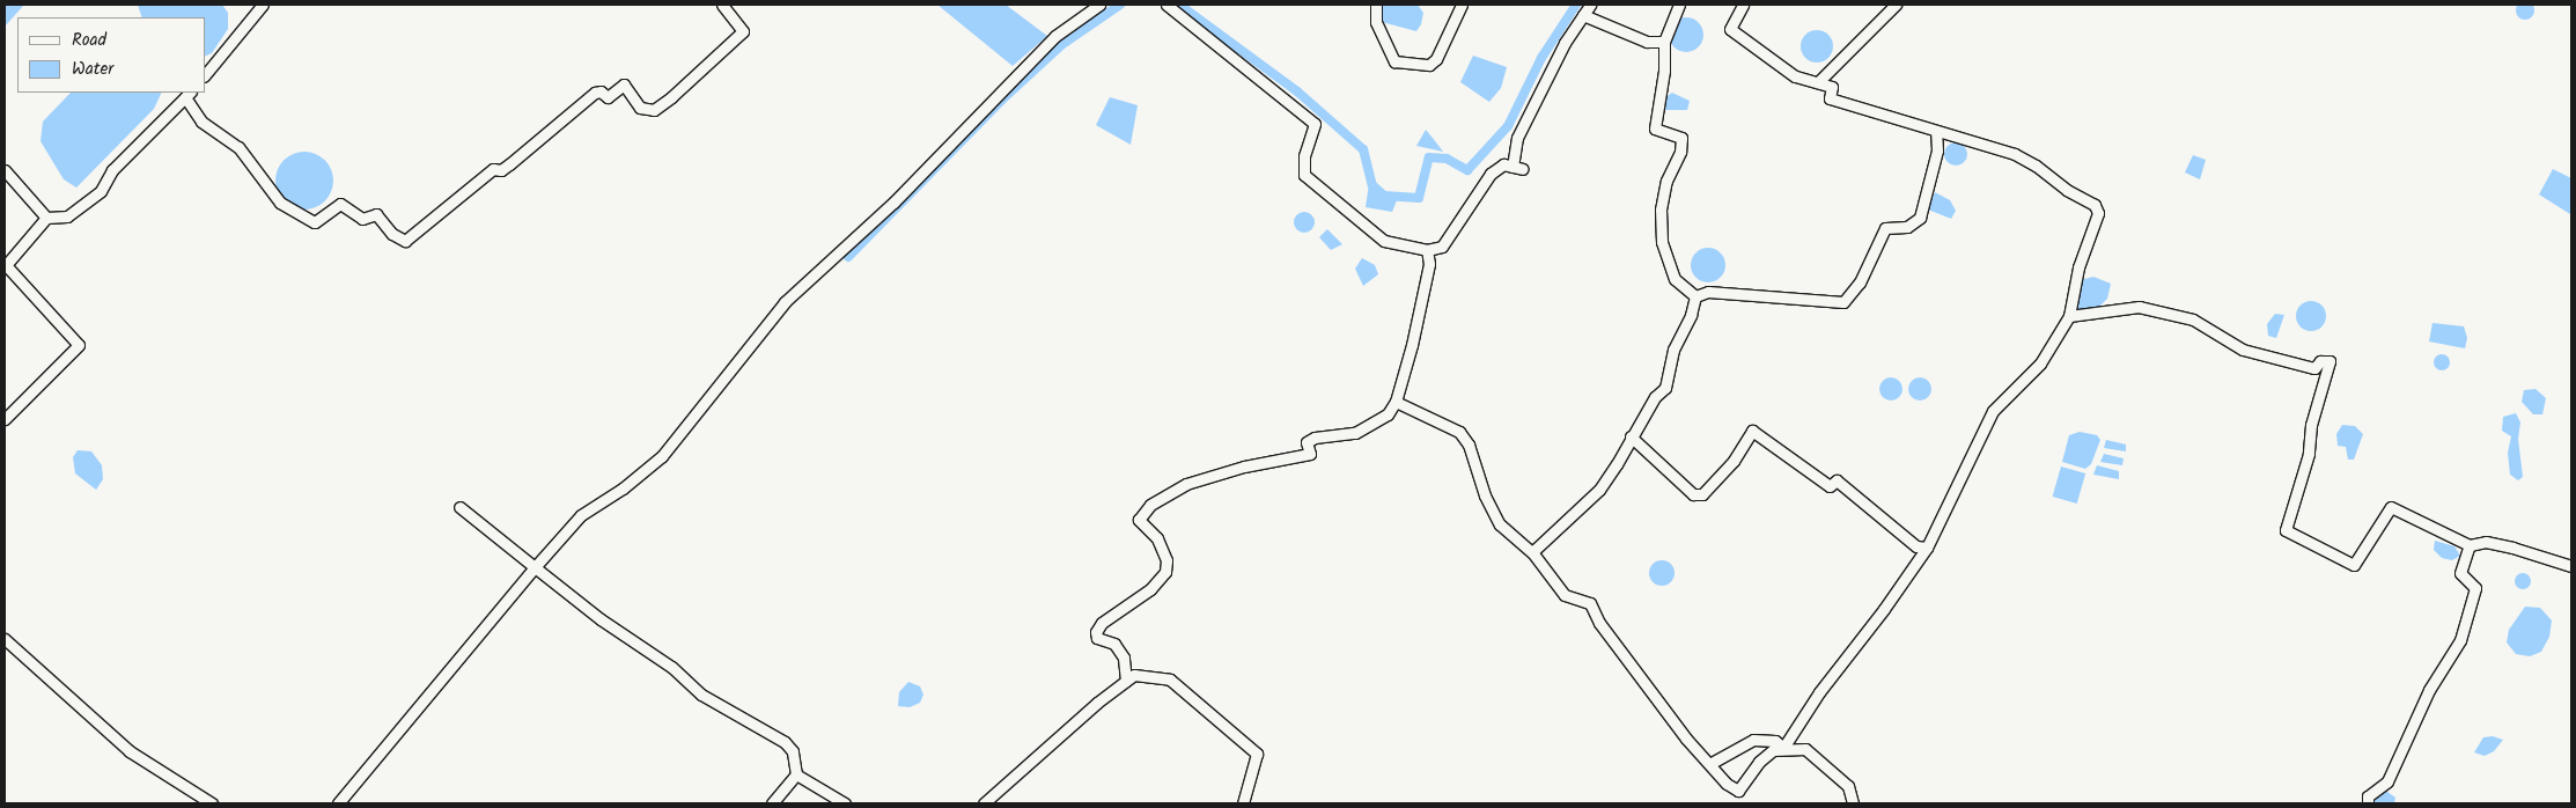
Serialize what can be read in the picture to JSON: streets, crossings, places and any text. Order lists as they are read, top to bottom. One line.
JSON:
{"legend":["Road","Water"]}
